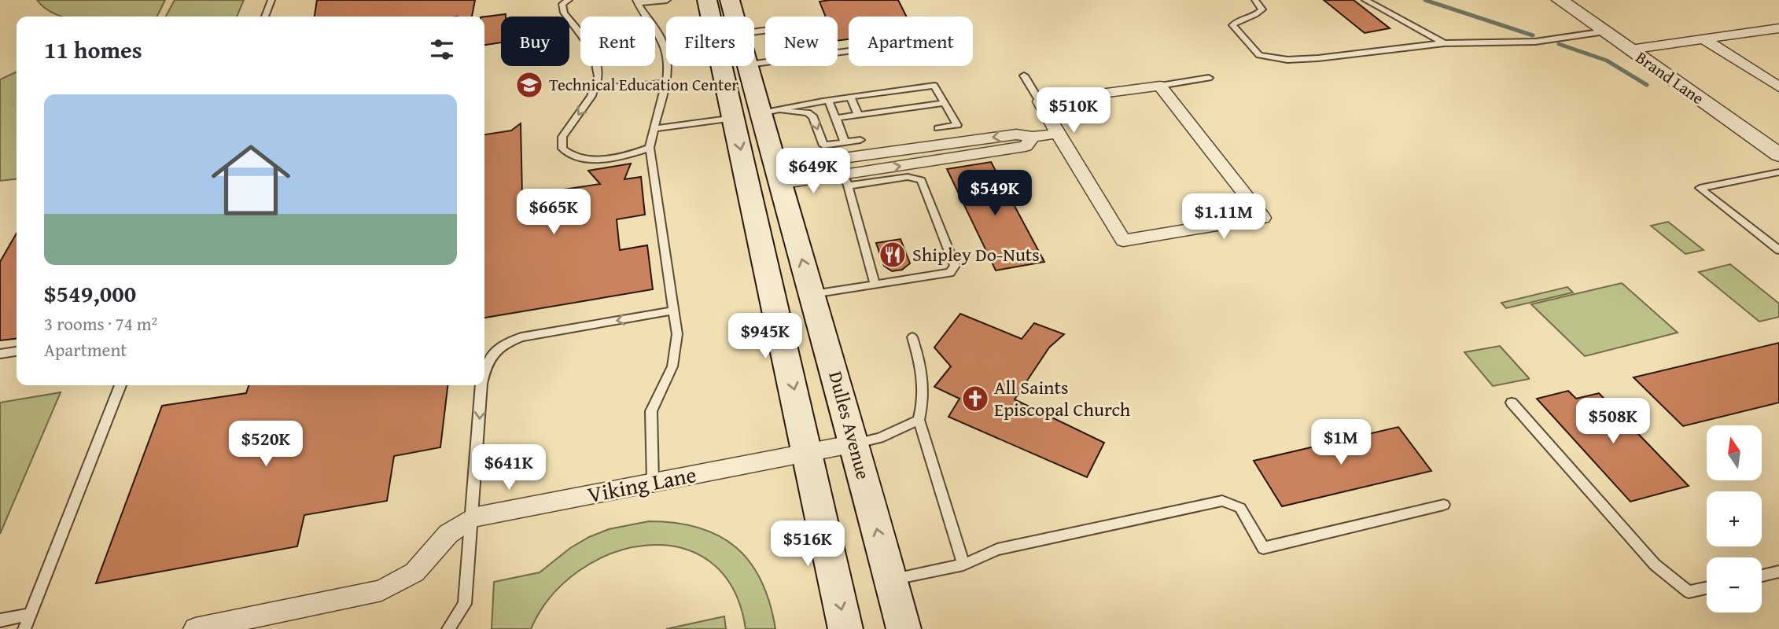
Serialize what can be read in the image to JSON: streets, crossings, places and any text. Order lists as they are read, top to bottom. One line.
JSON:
{"streets":{"main road":["Dulles Avenue"],"street":["Brand Lane","Viking Lane"]},"crossings":[["Dulles Avenue","Viking Lane"]],"places":{"school or university":["Technical Education Center"],"restaurant":["Shipley Do-Nuts"],"church":["All Saints Episcopal Church"]},"north":"top","page":{"chip":["Buy","Rent","Filters","New","Apartment"],"heading":"11 homes","list":[{"name":"$549,000","note":"3 rooms · 74 m² · Apartment"}],"price":["$510K","$649K","$549K","$665K","$1.11M","$945K","$508K","$1M","$520K","$641K","$516K"],"map_buttons":["+","−"]}}
